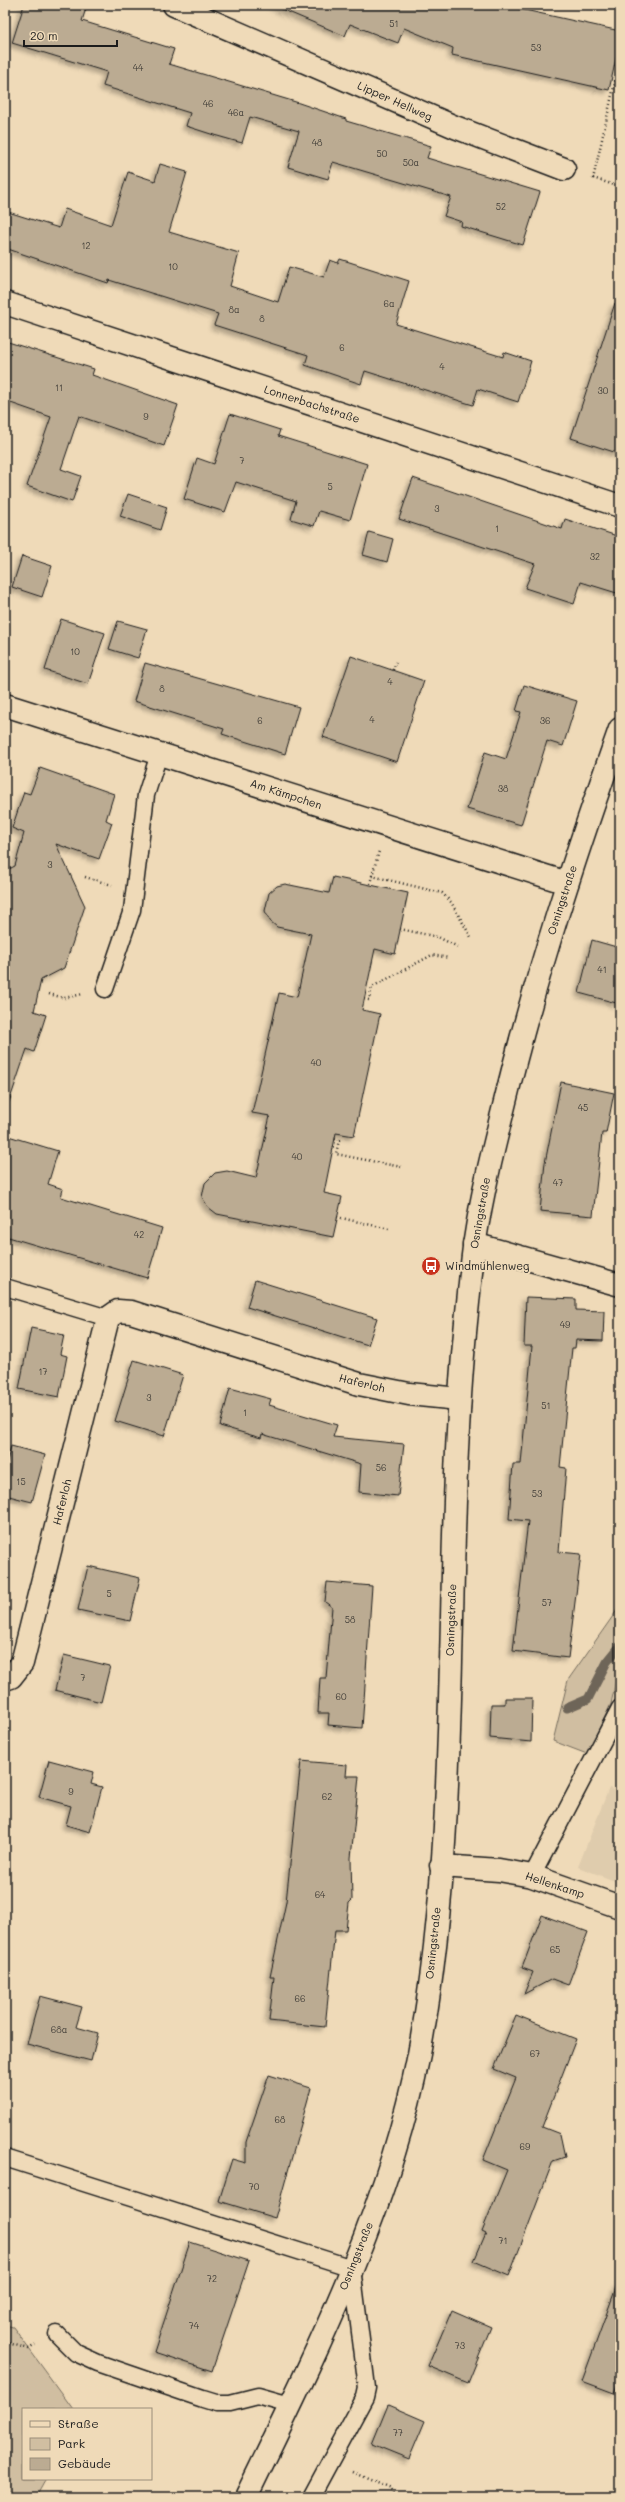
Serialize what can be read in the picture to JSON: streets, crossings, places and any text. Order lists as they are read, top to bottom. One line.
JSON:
{"streets":{"street":["Lipper Hellweg","Lonnerbachstraße","Am Kämpchen","Osningstraße","Haferloh","Hellenkamp"]},"crossings":[["Am Kämpchen","Osningstraße"],["Osningstraße","Haferloh"],["Osningstraße","Hellenkamp"]],"places":{"bus stop":["Windmühlenweg"]},"house_numbers":["51","53","44","46","46a","48","50","50a","52","12","10","6a","8a","8","6","4","11","30","9","7","5","3","1","32","10","4","8","4","6","36","38","3","41","40","45","40","47","42","49","17","3","51","1","56","15","53","5","57","58","7","60","9","62","64","65","66","68a","67","68","69","70","71","72","74","73","77"],"legend":["Straße","Park","Gebäude"],"scale_bar":"20 m"}
